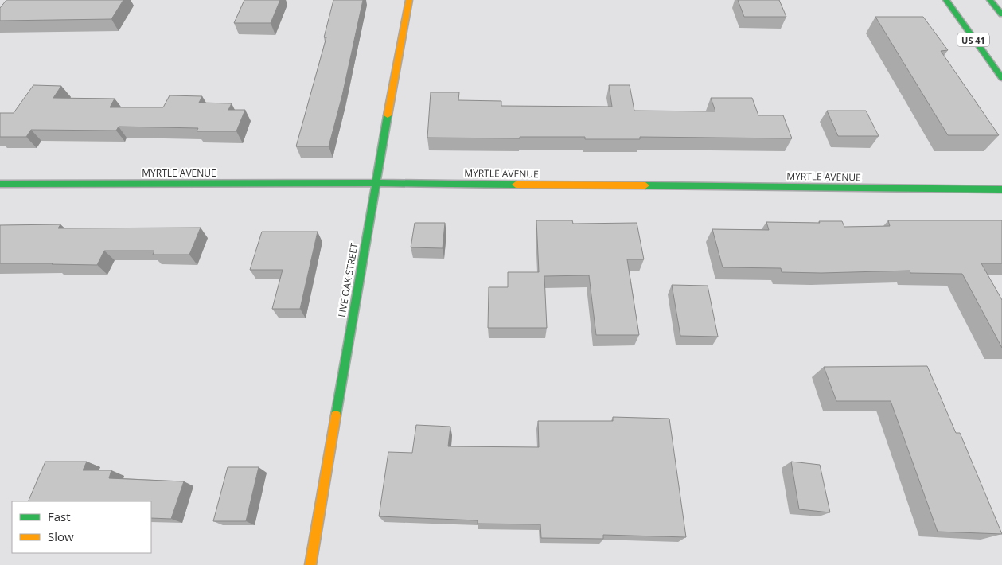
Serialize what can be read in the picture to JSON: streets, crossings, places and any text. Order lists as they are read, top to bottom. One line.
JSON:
{"streets":{"street":["US 41","MYRTLE AVENUE","LIVE OAK STREET"]},"crossings":[["MYRTLE AVENUE","LIVE OAK STREET"]],"legend":["Fast","Slow"]}
